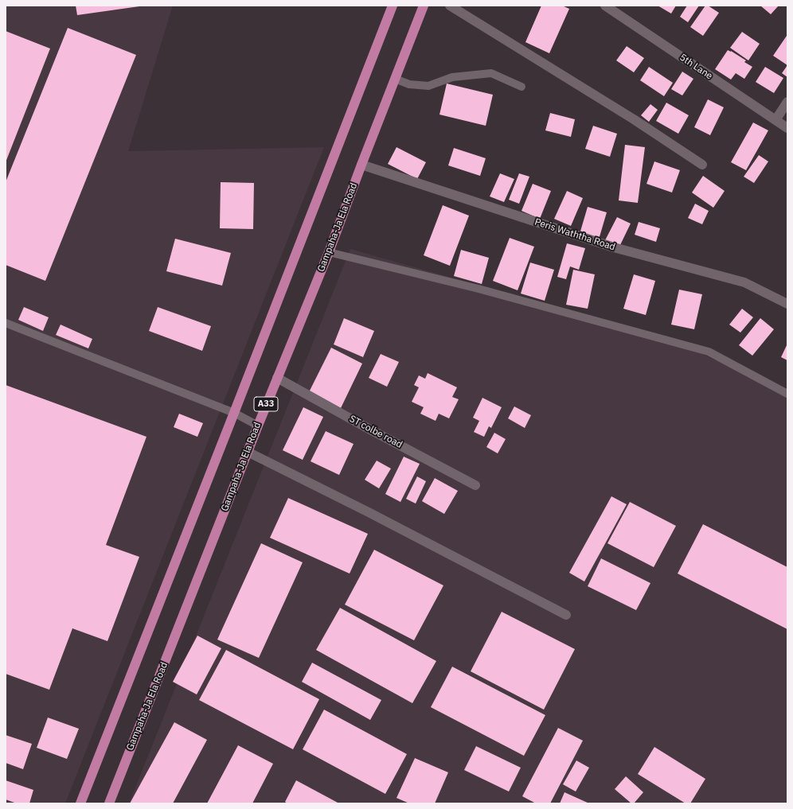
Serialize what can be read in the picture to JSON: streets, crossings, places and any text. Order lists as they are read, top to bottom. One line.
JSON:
{"streets":{"highway":["Gampaha-Ja Ela Road","A33"],"street":["5th Lane","Peris Waththa Road","ST colbe road"]},"crossings":[["Gampaha-Ja Ela Road","Peris Waththa Road"],["Gampaha-Ja Ela Road","ST colbe road"]]}
